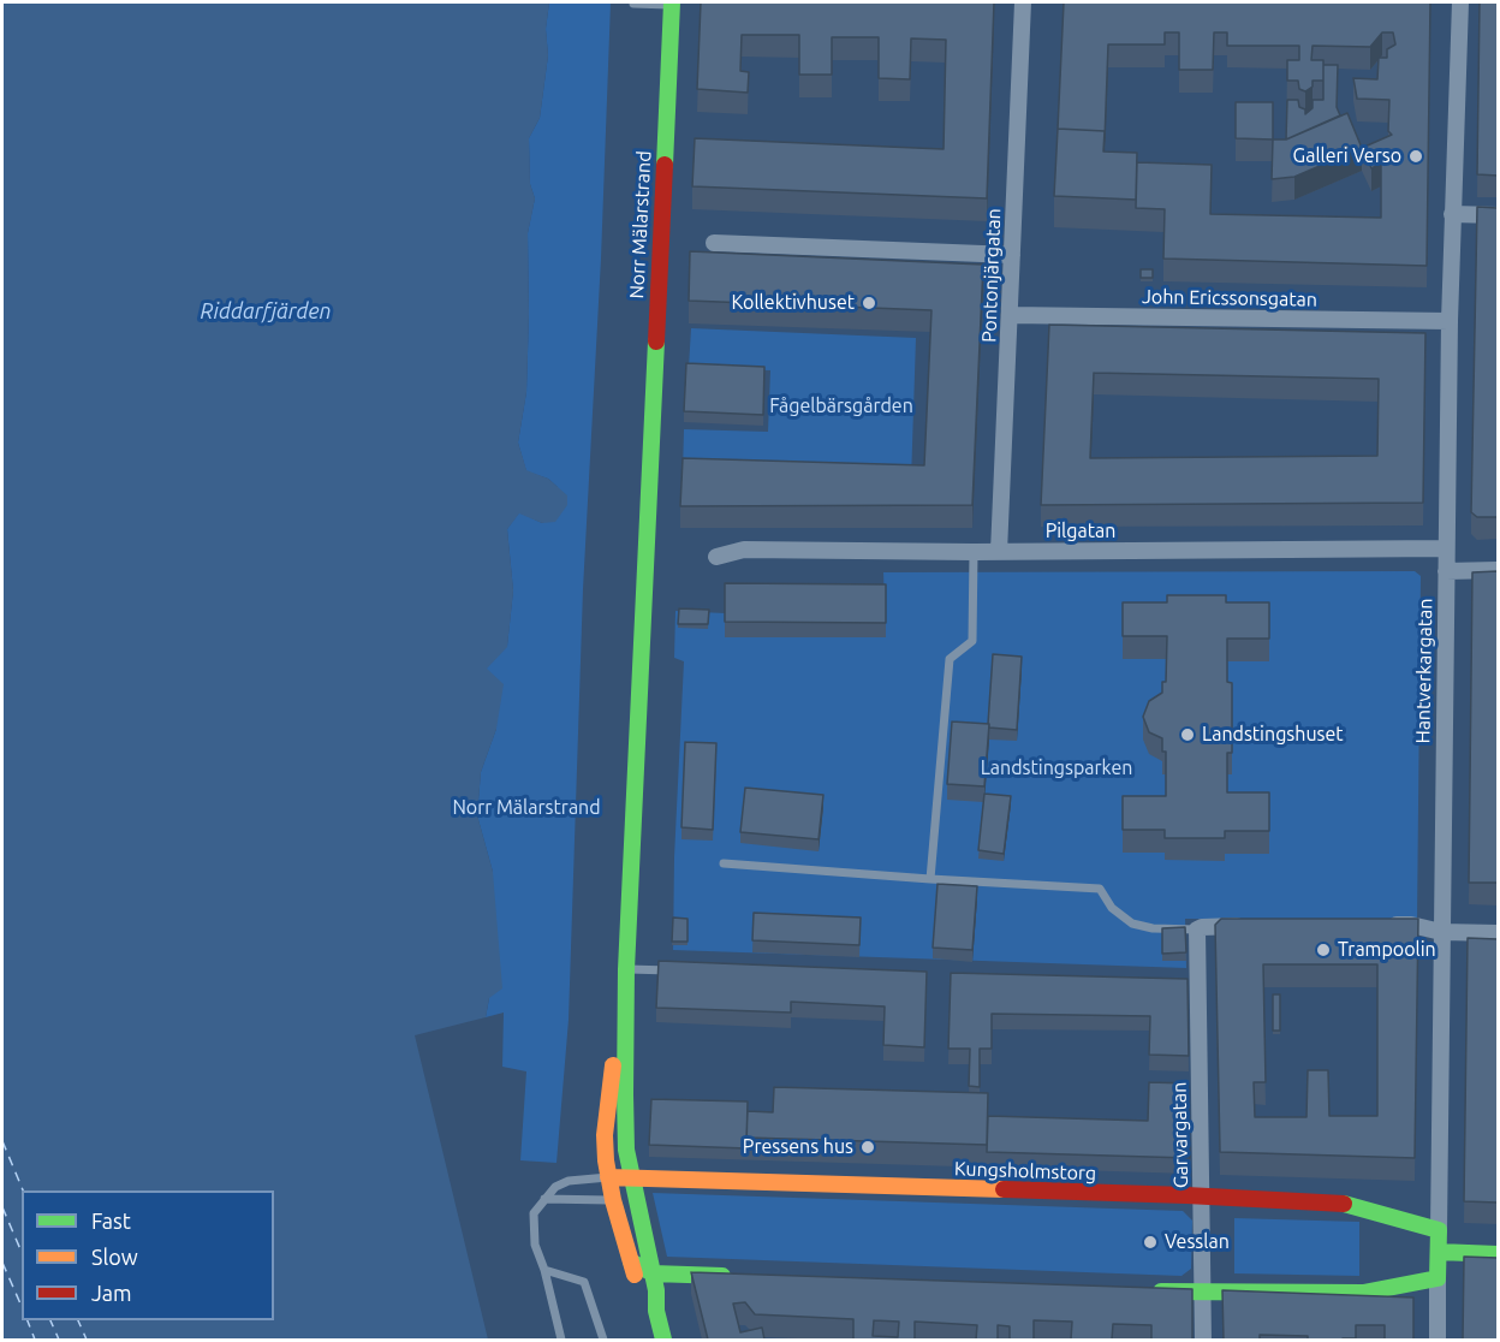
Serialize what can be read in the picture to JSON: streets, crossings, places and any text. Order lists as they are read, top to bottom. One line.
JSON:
{"streets":{"street":["Norr Mälarstrand","Pontonjärgatan","John Ericssonsgatan","Pilgatan","Hantverkargatan","Garvargatan","Kungsholmstorg"]},"crossings":[["Norr Mälarstrand","Kungsholmstorg"],["Pontonjärgatan","John Ericssonsgatan"],["Pontonjärgatan","Pilgatan"],["John Ericssonsgatan","Hantverkargatan"],["Pilgatan","Hantverkargatan"],["Hantverkargatan","Kungsholmstorg"],["Garvargatan","Kungsholmstorg"]],"water":["Riddarfjärden"],"parks":["Fågelbärsgården","Landstingsparken","Norr Mälarstrand"],"places":["Galleri Verso","Kollektivhuset","Landstingshuset","Trampoolin","Pressens hus","Vesslan"],"legend":["Fast","Slow","Jam"]}
